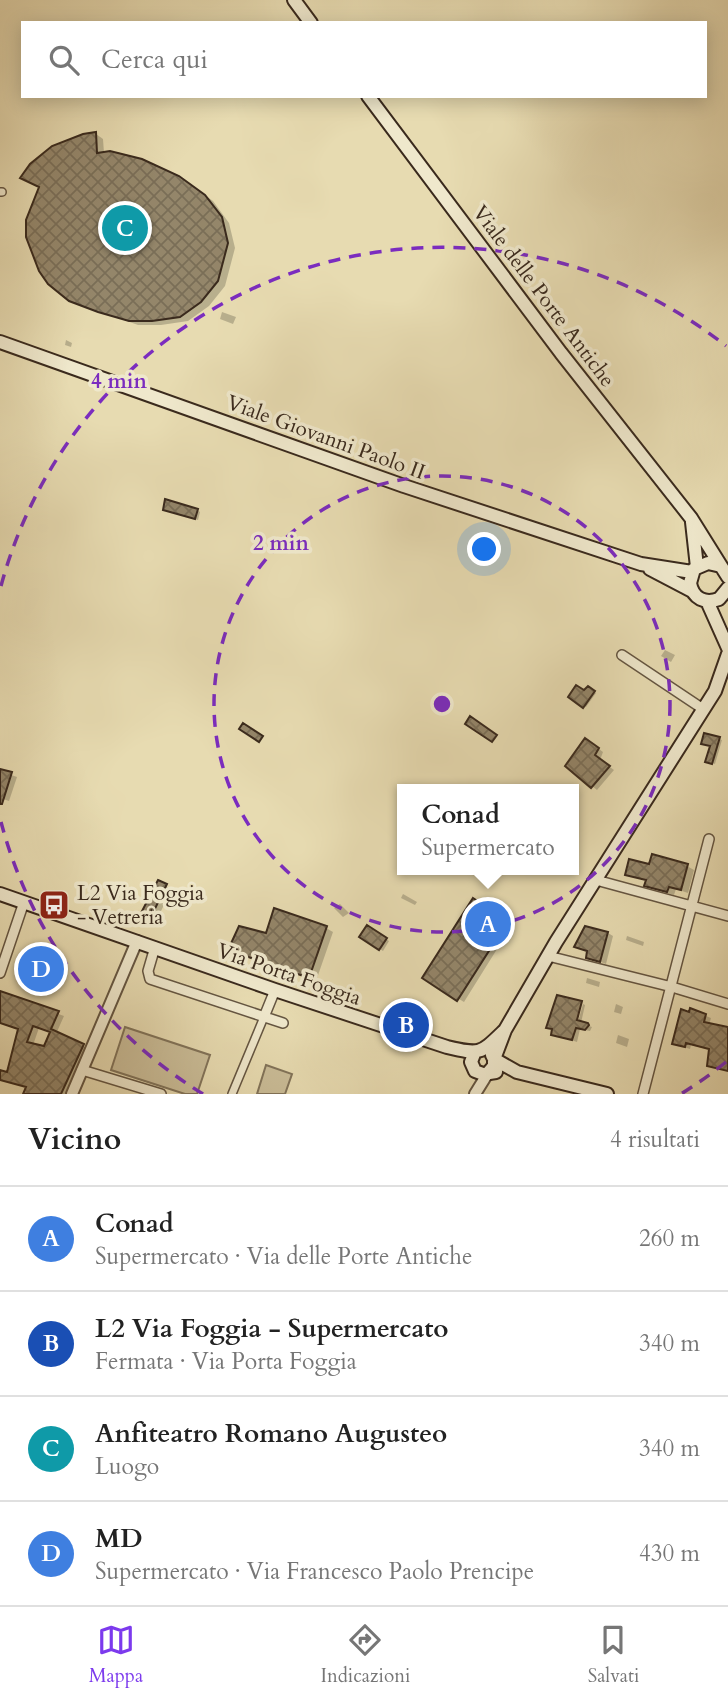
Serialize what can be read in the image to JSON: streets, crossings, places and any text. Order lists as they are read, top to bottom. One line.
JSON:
{"streets":{"main road":["Viale delle Porte Antiche","Viale Giovanni Paolo II","Via Porta Foggia"]},"places":{"bus stop":["L2 Via Foggia - Vetreria"]},"page":{"search":"Cerca qui","pins":["C","A","D","B"],"popup":["Conad","Supermercato"],"heading":["Vicino","4 risultati"],"list":[{"mark":"A","name":"Conad","note":"Supermercato · Via delle Porte Antiche","value":"260 m"},{"mark":"B","name":"L2 Via Foggia - Supermercato","note":"Fermata · Via Porta Foggia","value":"340 m"},{"mark":"C","name":"Anfiteatro Romano Augusteo","note":"Luogo","value":"340 m"},{"mark":"D","name":"MD","note":"Supermercato · Via Francesco Paolo Prencipe","value":"430 m"}],"nav":["Mappa","Indicazioni","Salvati"]},"rings":["4 min","2 min"]}
